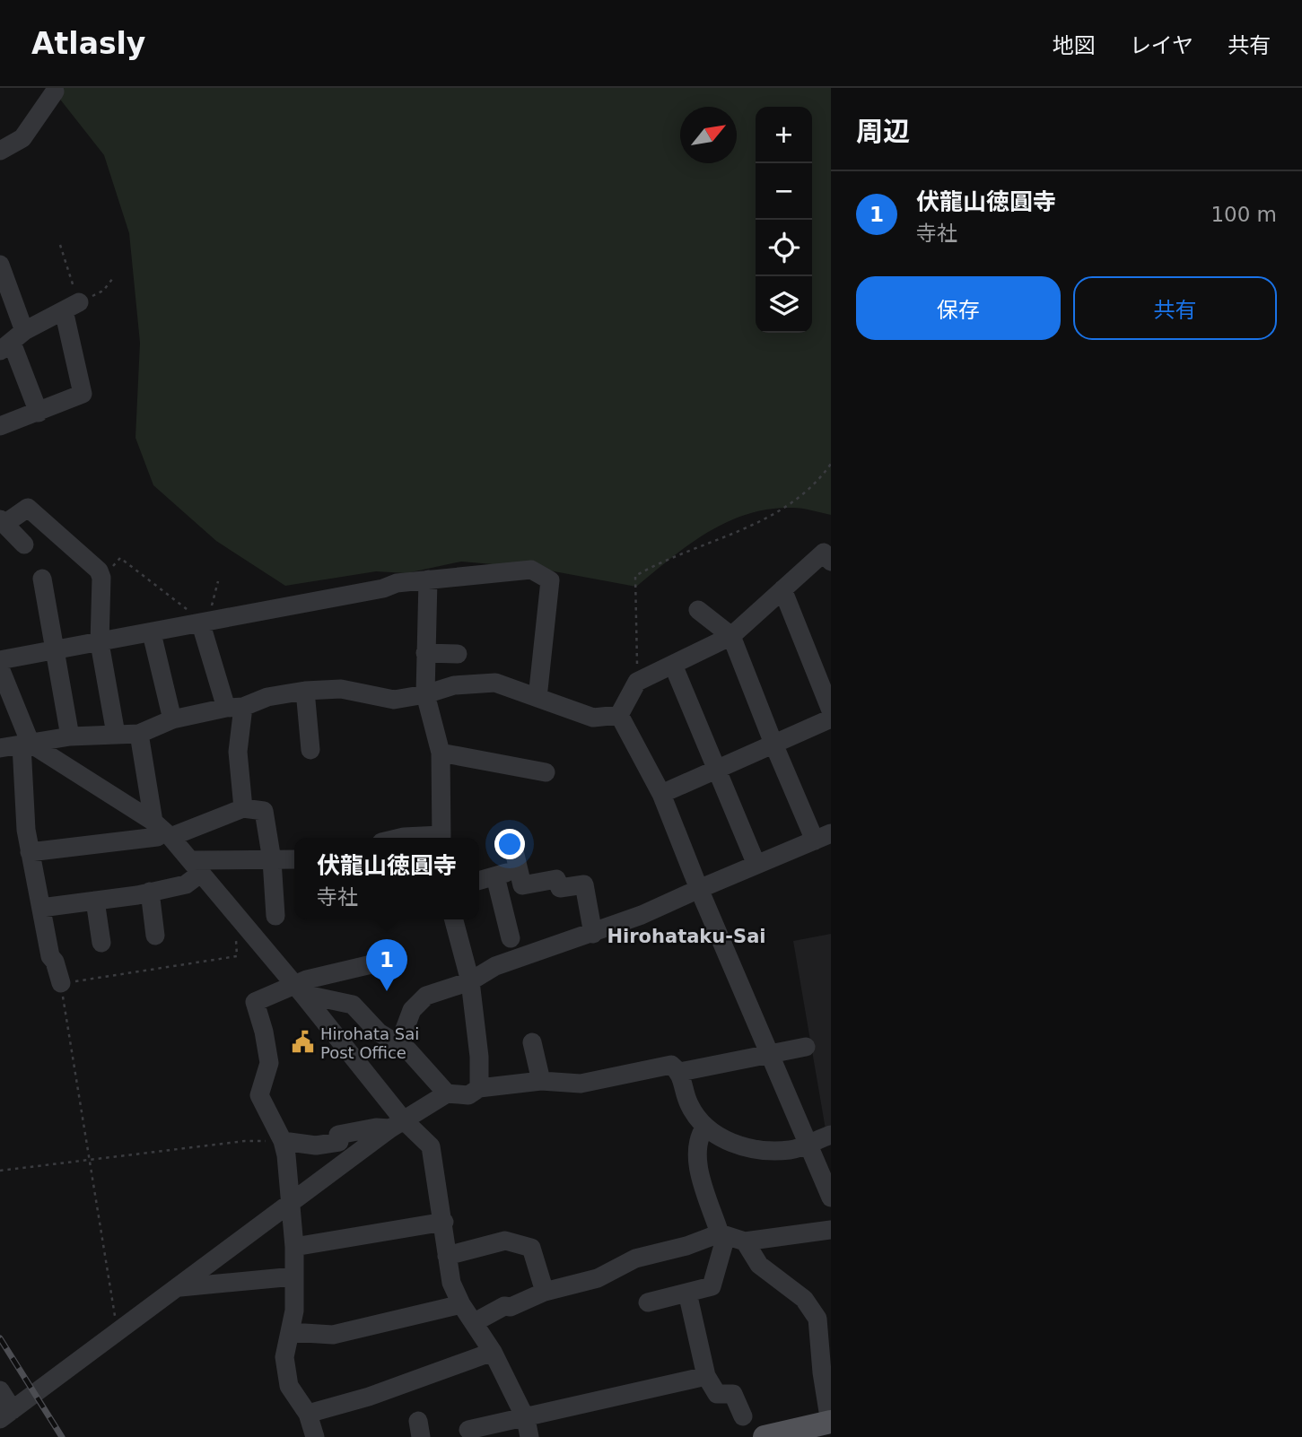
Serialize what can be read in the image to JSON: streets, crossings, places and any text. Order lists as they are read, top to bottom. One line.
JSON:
{"districts":["Hirohataku-Sai"],"places":{"public building":["Hirohata Sai Post Office"]},"north":"top right","page":{"header":"Atlasly","nav":["地図","レイヤ","共有"],"heading":"周辺","map_buttons":["+","−"],"list":[{"mark":"1","name":"伏龍山徳圓寺","note":"寺社","value":"100 m"}],"buttons":["保存","共有"],"popup":["伏龍山徳圓寺","寺社"],"pins":"1"}}
